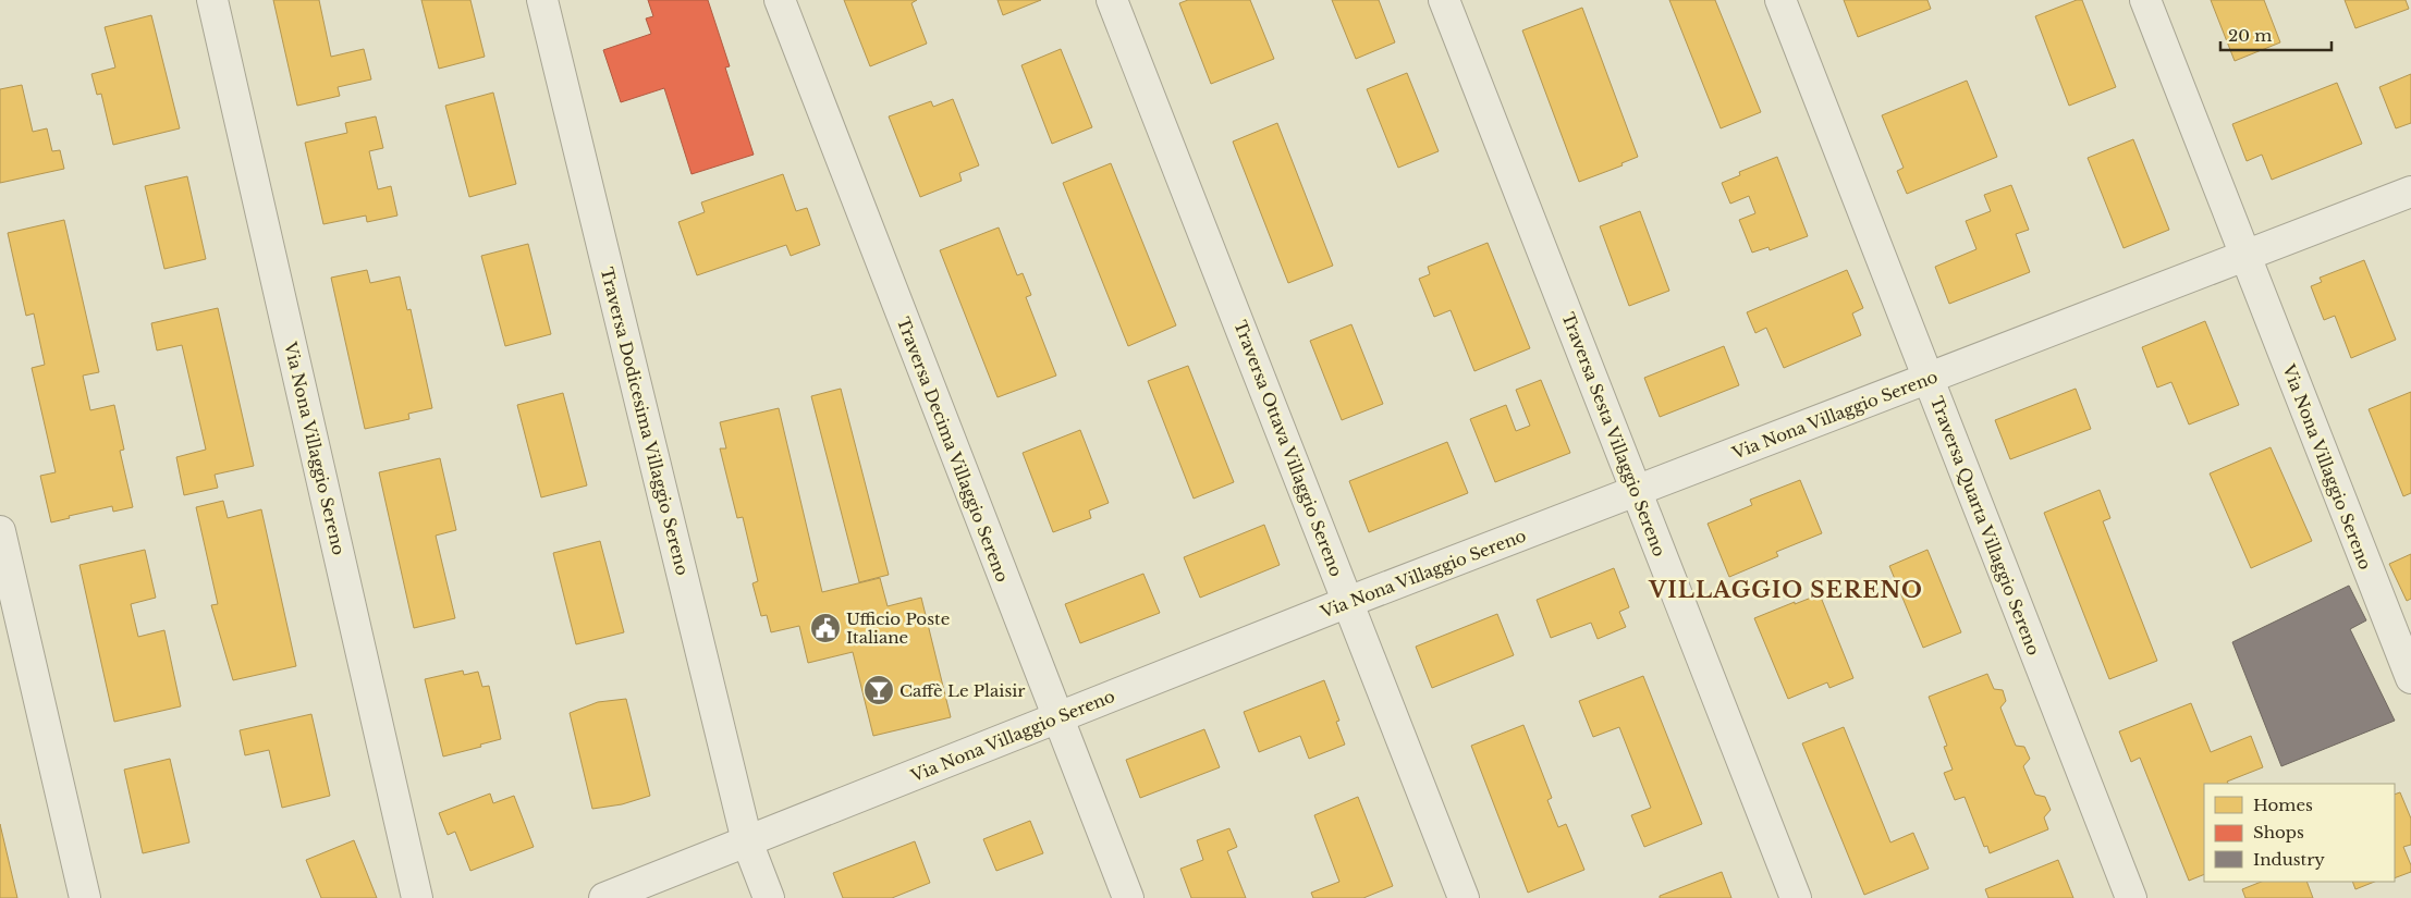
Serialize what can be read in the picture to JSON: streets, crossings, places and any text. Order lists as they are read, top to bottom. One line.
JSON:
{"streets":{"street":["Via Nona Villaggio Sereno","Traversa Dodicesima Villaggio Sereno","Traversa Sesta Villaggio Sereno","Traversa Ottava Villaggio Sereno","Traversa Decima Villaggio Sereno","Traversa Quarta Villaggio Sereno"]},"crossings":[["Via Nona Villaggio Sereno","Traversa Dodicesima Villaggio Sereno"],["Via Nona Villaggio Sereno","Traversa Sesta Villaggio Sereno"],["Via Nona Villaggio Sereno","Traversa Ottava Villaggio Sereno"],["Via Nona Villaggio Sereno","Traversa Decima Villaggio Sereno"],["Via Nona Villaggio Sereno","Traversa Quarta Villaggio Sereno"]],"districts":["VILLAGGIO SERENO"],"places":{"public building":["Ufficio Poste Italiane"],"bar":["Caffè Le Plaisir"]},"legend":["Homes","Shops","Industry"],"scale_bar":"20 m"}
